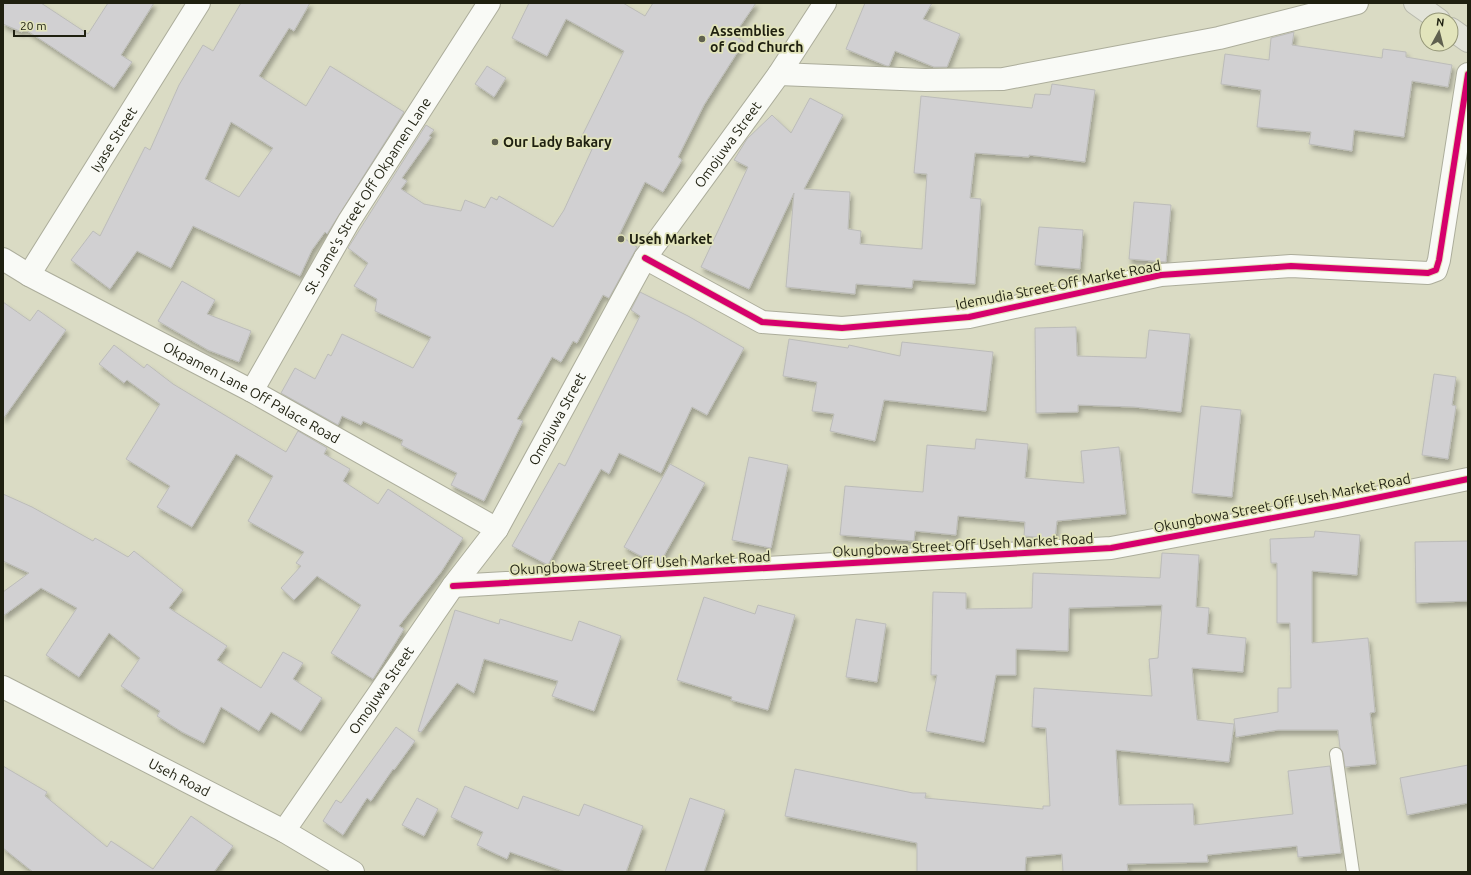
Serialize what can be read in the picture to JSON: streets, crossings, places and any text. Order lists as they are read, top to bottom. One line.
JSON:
{"streets":{"street":["Iyase Street","Omojuwa Street","St. Jame's Street Off Okpamen Lane","Idemudia Street Off Market Road","Okpamen Lane Off Palace Road","Okungbowa Street Off Useh Market Road","Useh Road"]},"crossings":[["Iyase Street","Okpamen Lane Off Palace Road"],["Omojuwa Street","Idemudia Street Off Market Road"],["Omojuwa Street","Okpamen Lane Off Palace Road"],["Omojuwa Street","Okungbowa Street Off Useh Market Road"],["Omojuwa Street","Useh Road"],["St. Jame's Street Off Okpamen Lane","Okpamen Lane Off Palace Road"]],"places":["Assemblies of God Church","Our Lady Bakary","Useh Market"],"scale_bar":"20 m","north":"top"}
